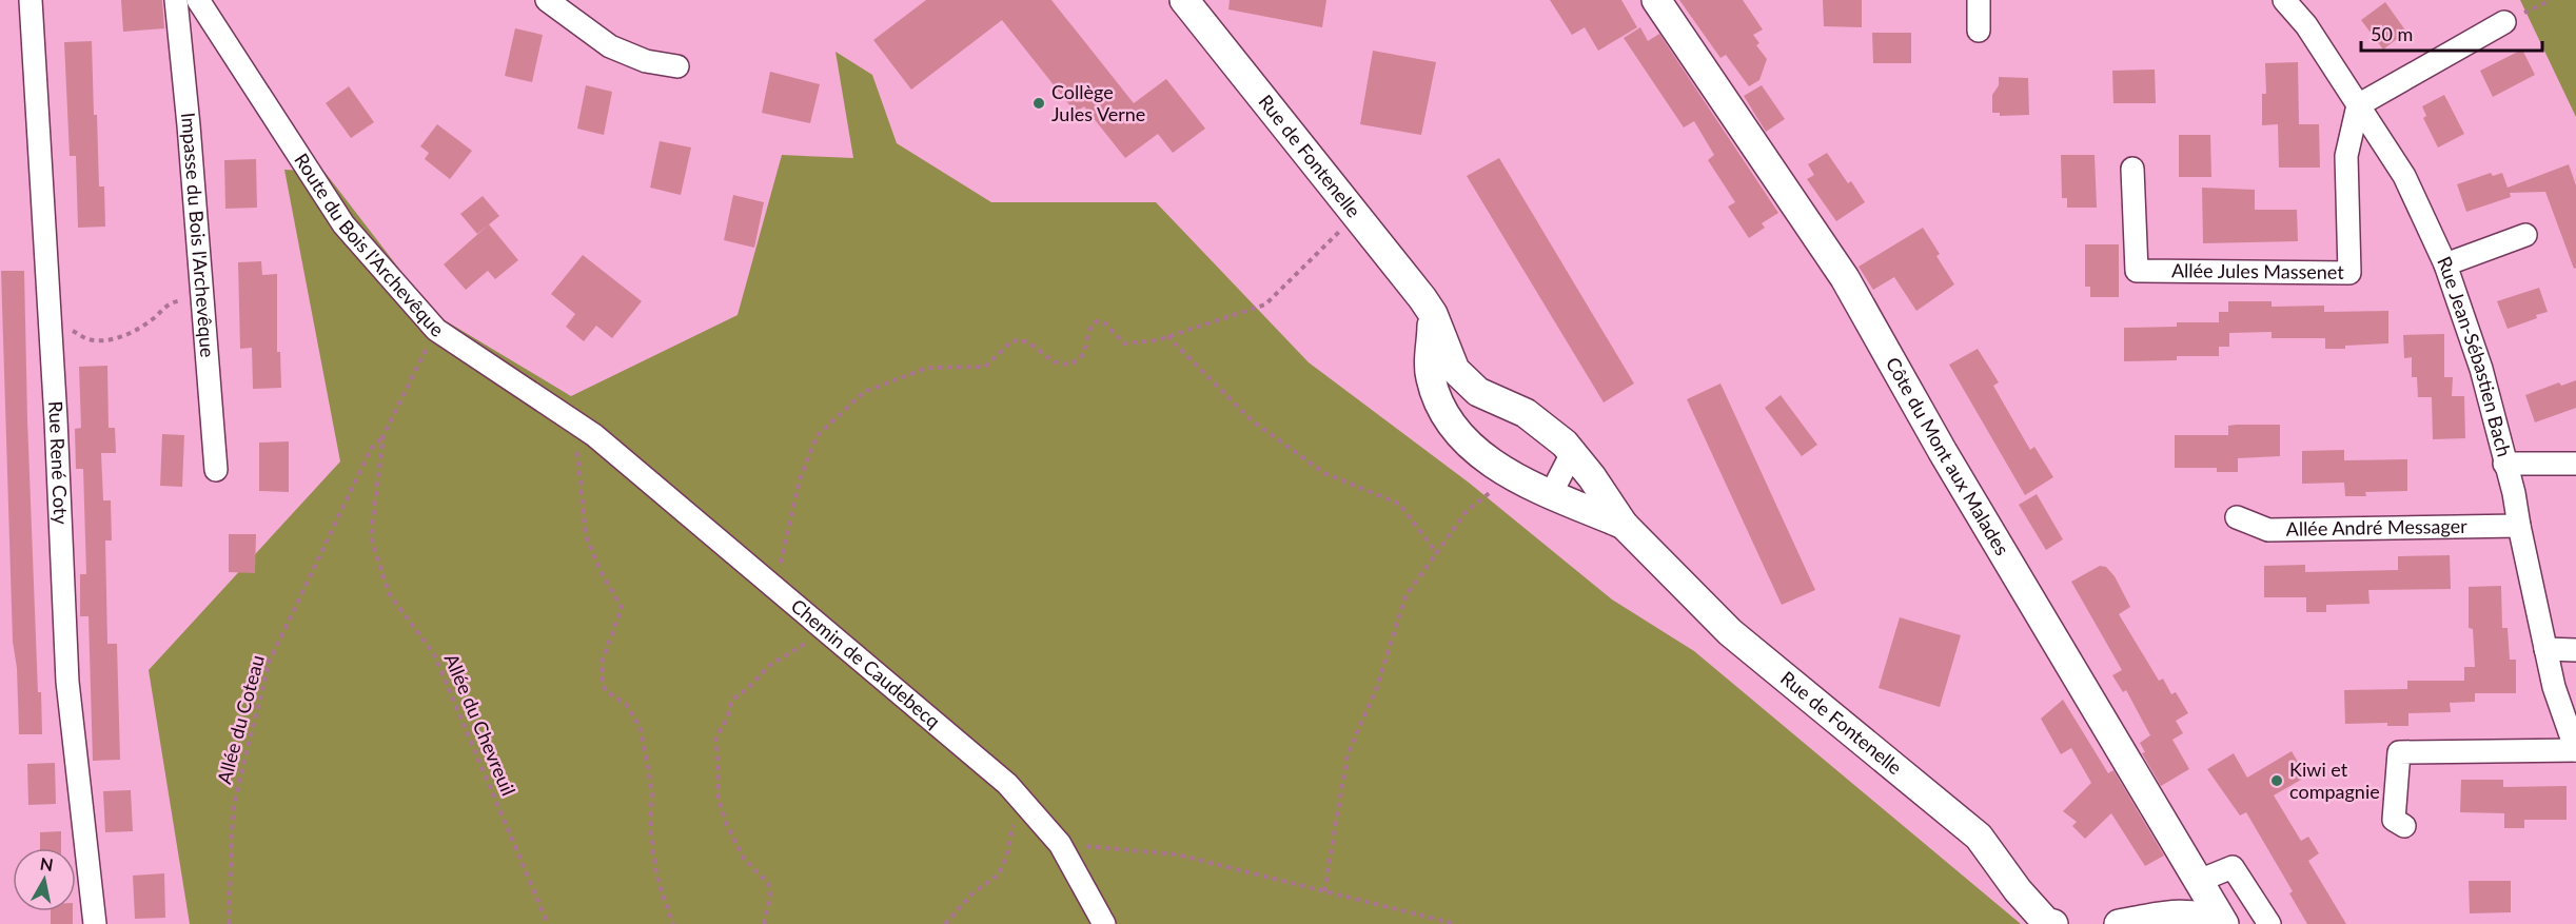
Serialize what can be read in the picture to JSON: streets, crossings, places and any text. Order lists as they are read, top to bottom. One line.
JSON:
{"streets":{"street":["Rue de Fontenelle","Impasse du Bois l'Archevêque","Route du Bois l'Archevêque","Allée Jules Massenet","Rue Jean-Sébastien Bach","Côte du Mont aux Malades","Rue René Coty","Allée André Messager","Chemin de Caudebecq"],"path":["Allée du Coteau","Allée du Chevreuil"]},"crossings":[["Route du Bois l'Archevêque","Chemin de Caudebecq"],["Route du Bois l'Archevêque","Allée du Chevreuil"],["Allée Jules Massenet","Rue Jean-Sébastien Bach"],["Rue Jean-Sébastien Bach","Allée André Messager"],["Allée du Coteau","Allée du Chevreuil"]],"places":["Collège Jules Verne","Kiwi et compagnie"],"scale_bar":"50 m","north":"top"}
